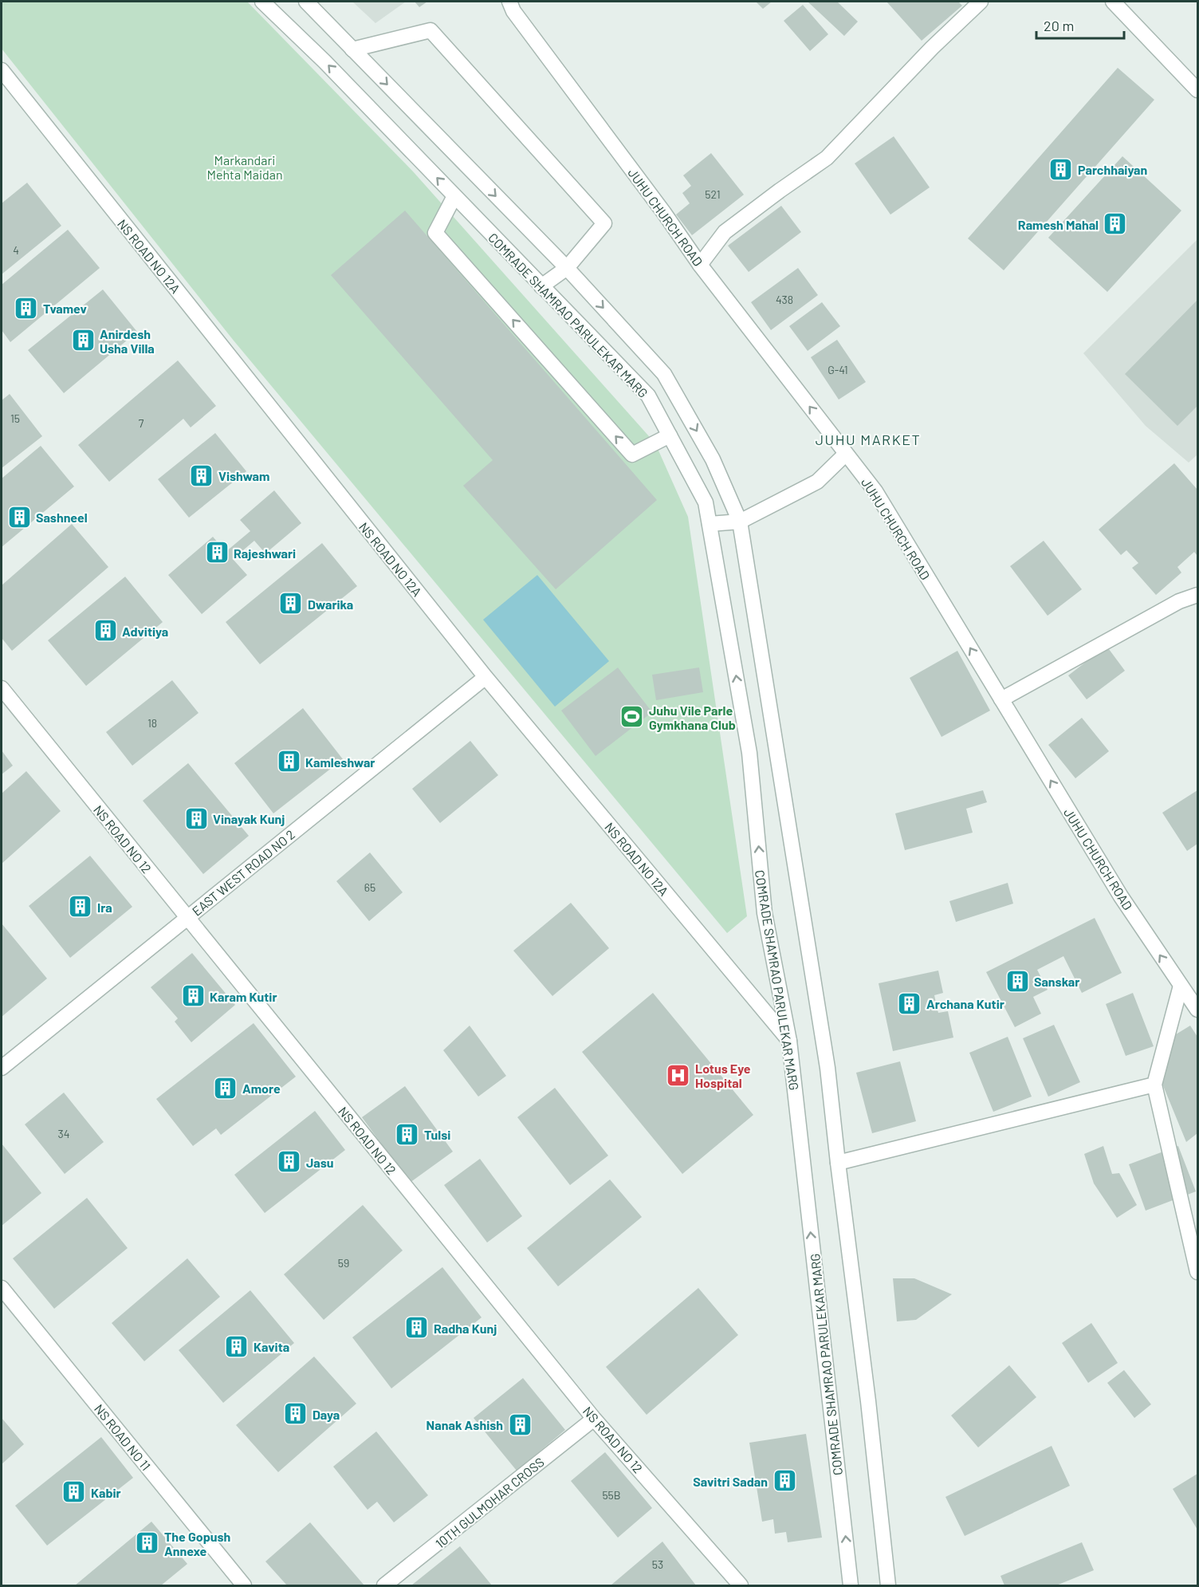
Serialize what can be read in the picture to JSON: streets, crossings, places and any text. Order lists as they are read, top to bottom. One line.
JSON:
{"streets":{"street":["JUHU CHURCH ROAD","NS ROAD NO 12A","COMRADE SHAMRAO PARULEKAR MARG","NS ROAD NO 12","EAST WEST ROAD NO 2","NS ROAD NO 11","10TH GULMOHAR CROSS"]},"crossings":[["NS ROAD NO 12A","COMRADE SHAMRAO PARULEKAR MARG"],["NS ROAD NO 12A","EAST WEST ROAD NO 2"],["NS ROAD NO 12","EAST WEST ROAD NO 2"],["NS ROAD NO 12","10TH GULMOHAR CROSS"]],"one_way":["JUHU CHURCH ROAD"],"districts":["JUHU MARKET"],"parks":["Markandari Mehta Maidan"],"places":{"building":["Parchhaiyan","Ramesh Mahal","Tvamev","Anirdesh Usha Villa","Vishwam","Sashneel","Rajeshwari","Dwarika","Advitiya","Kamleshwar","Vinayak Kunj","Ira","Sanskar","Karam Kutir","Archana Kutir","Amore","Tulsi","Jasu","Radha Kunj","Kavita","Daya","Nanak Ashish","Savitri Sadan","Kabir","The Gopush Annexe"],"sports":["Juhu Vile Parle Gymkhana Club"],"hospital":["Lotus Eye Hospital"]},"house_numbers":["521","4","438","G-41","15","7","18","65","34","59","55B","53"],"scale_bar":"20 m"}
